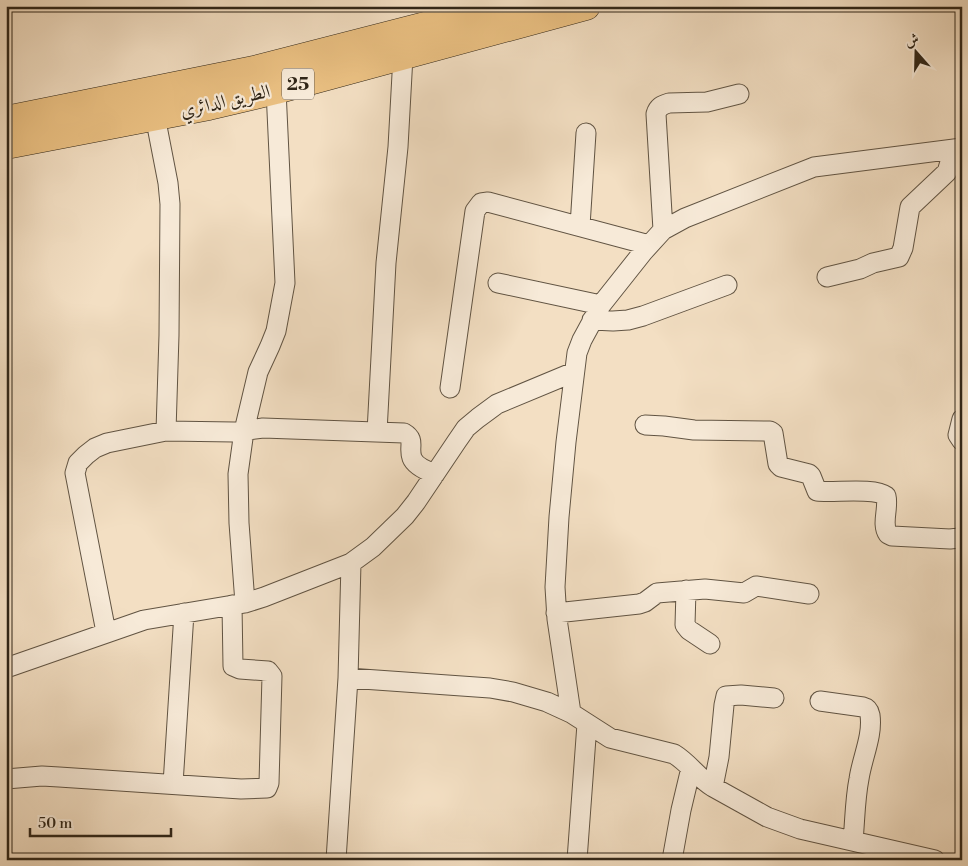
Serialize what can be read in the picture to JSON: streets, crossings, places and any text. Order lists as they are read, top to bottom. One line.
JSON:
{"streets":{"highway":["25","الطريق الدائري"]},"scale_bar":"50 m","north":"top"}
